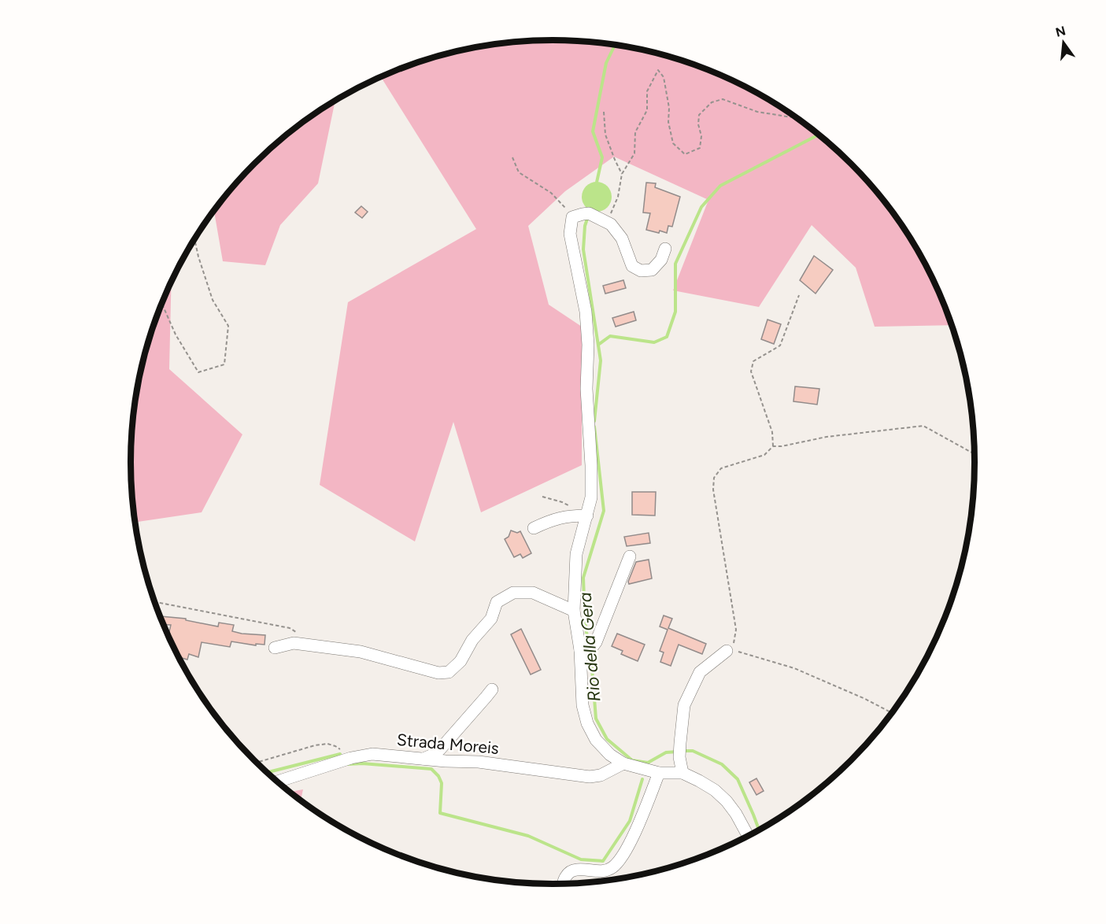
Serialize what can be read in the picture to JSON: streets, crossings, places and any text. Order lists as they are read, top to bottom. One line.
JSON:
{"streets":{"street":["Strada Moreis"]},"water":["Rio della Gera"],"north":"top"}
